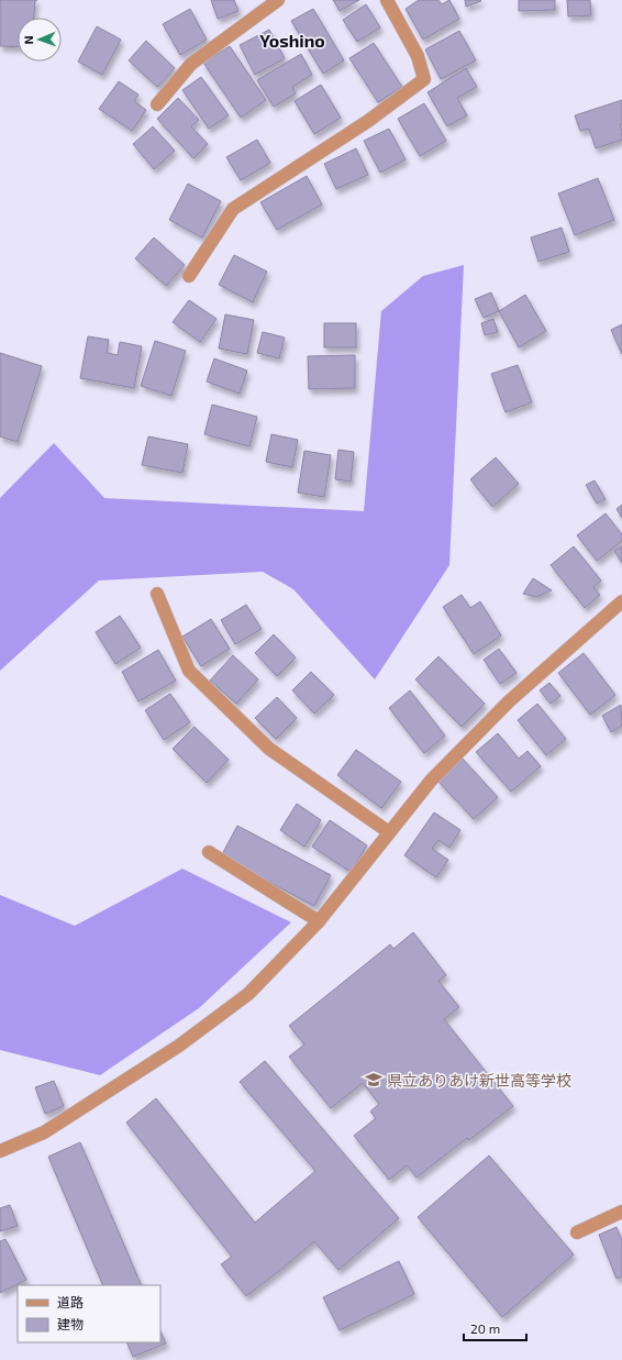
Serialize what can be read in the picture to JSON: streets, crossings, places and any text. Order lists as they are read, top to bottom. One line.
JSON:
{"districts":["Yoshino"],"places":{"school or university":["県立ありあけ新世高等学校"]},"legend":["道路","建物"],"scale_bar":"20 m","north":"left"}
